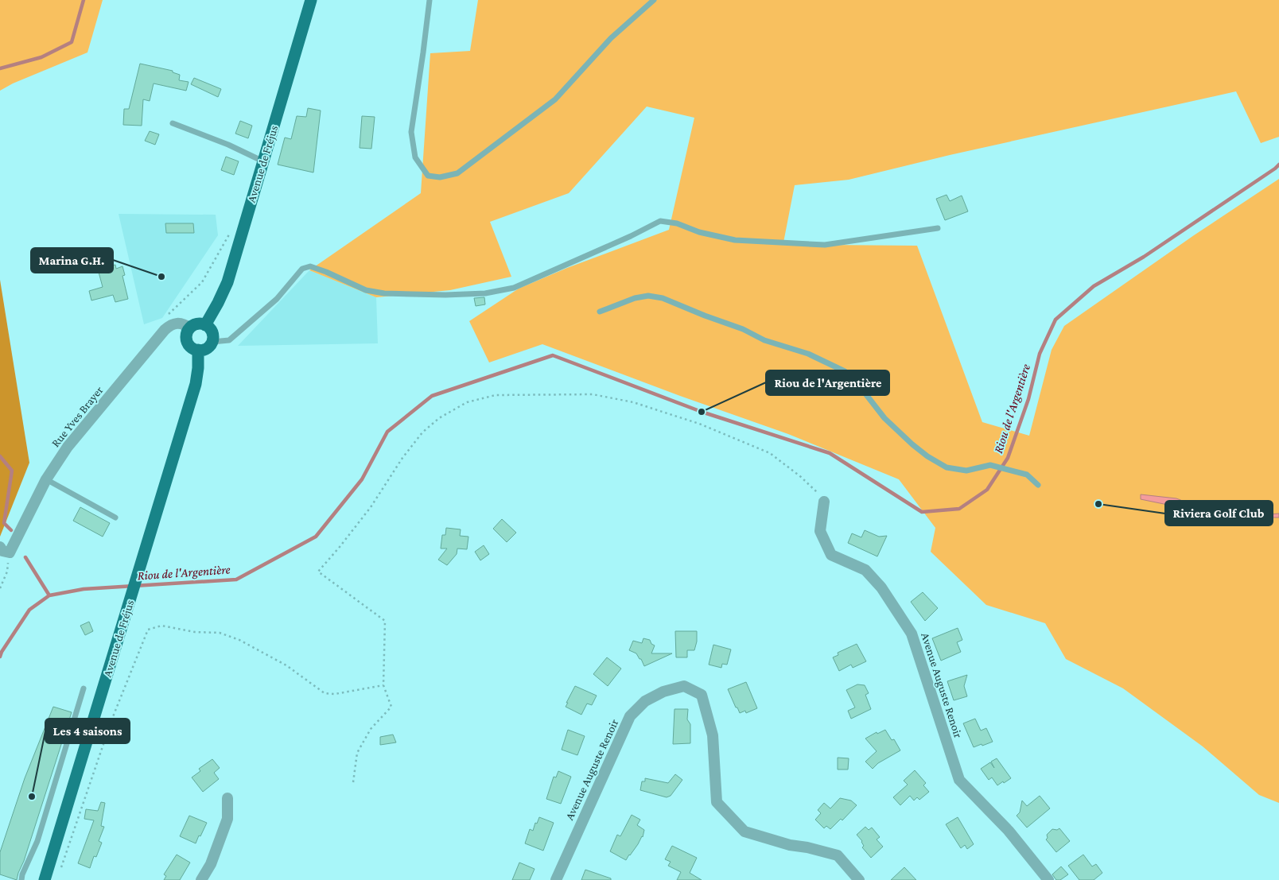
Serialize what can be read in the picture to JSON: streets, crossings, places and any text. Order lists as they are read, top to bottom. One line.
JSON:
{"streets":{"main road":["Avenue de Fréjus"],"street":["Rue Yves Brayer","Avenue Auguste Renoir"]},"crossings":[["Avenue de Fréjus","Rue Yves Brayer"]],"water":["Riou de l'Argentière"],"places":["Marina G.H.","Riou de l'Argentière","Riviera Golf Club","Les 4 saisons"]}
